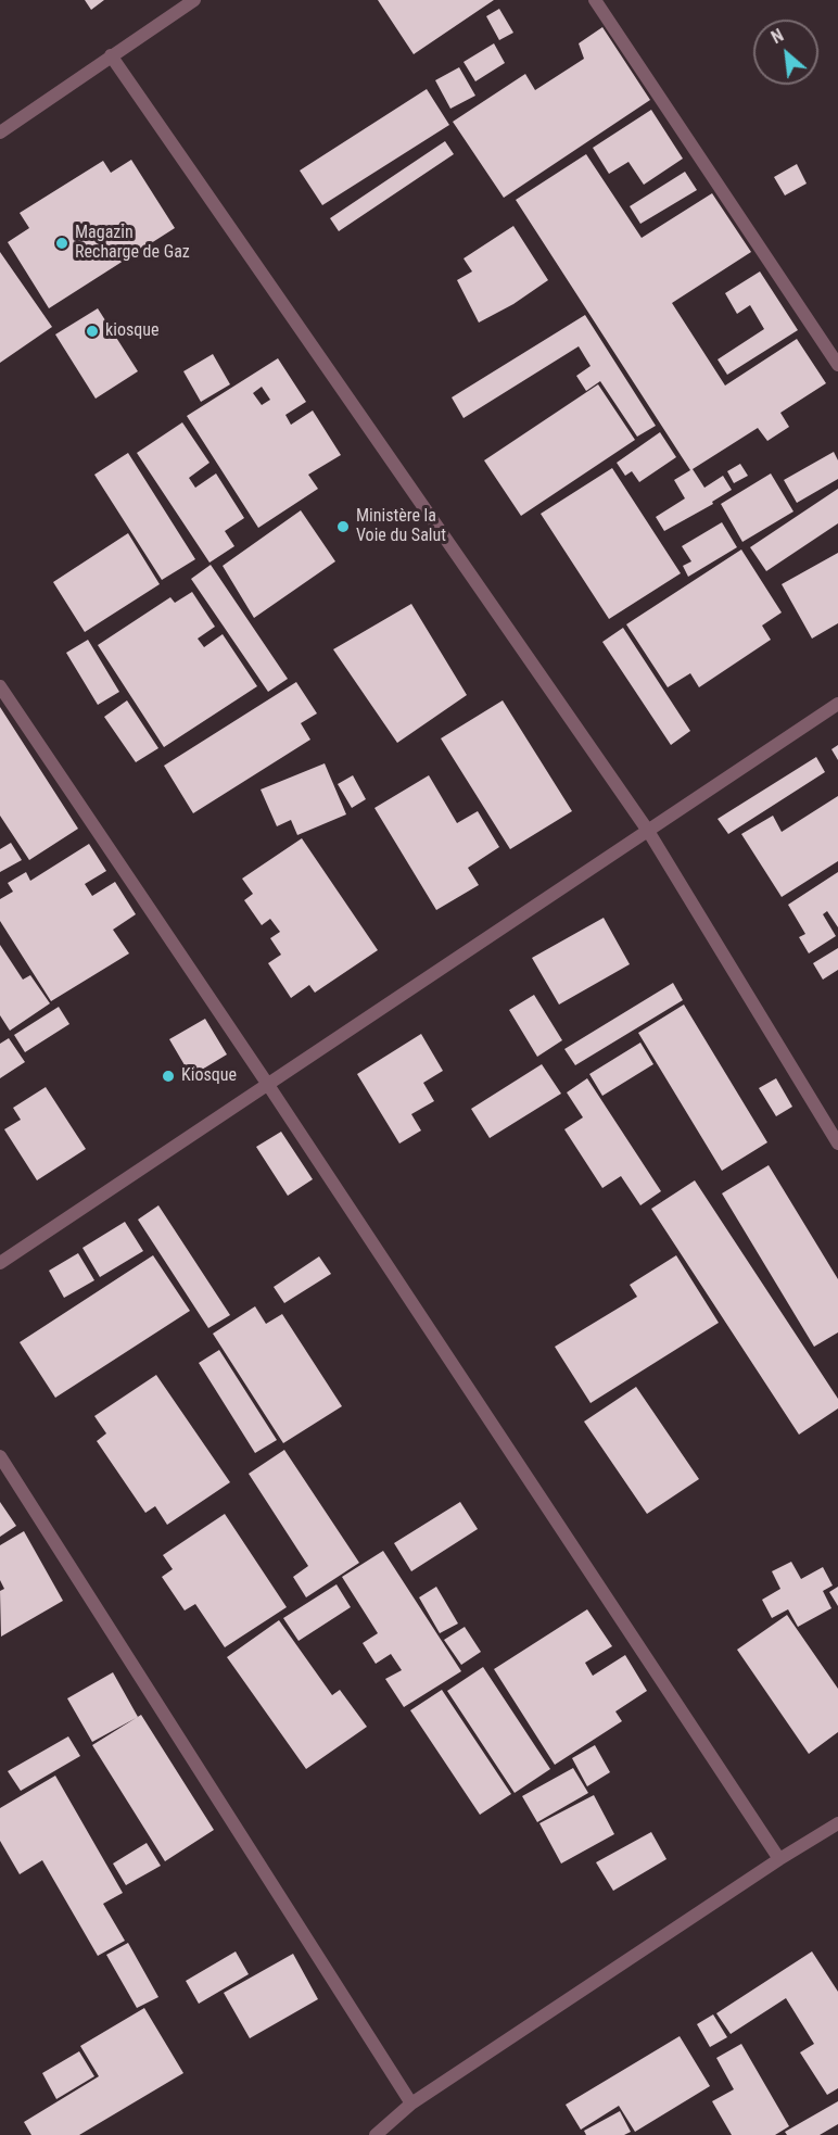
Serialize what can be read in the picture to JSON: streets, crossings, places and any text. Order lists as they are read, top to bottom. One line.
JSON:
{"places":["Magazin Recharge de Gaz","kiosque","Ministère la Voie du Salut","Kiosque"],"north":"top left"}
